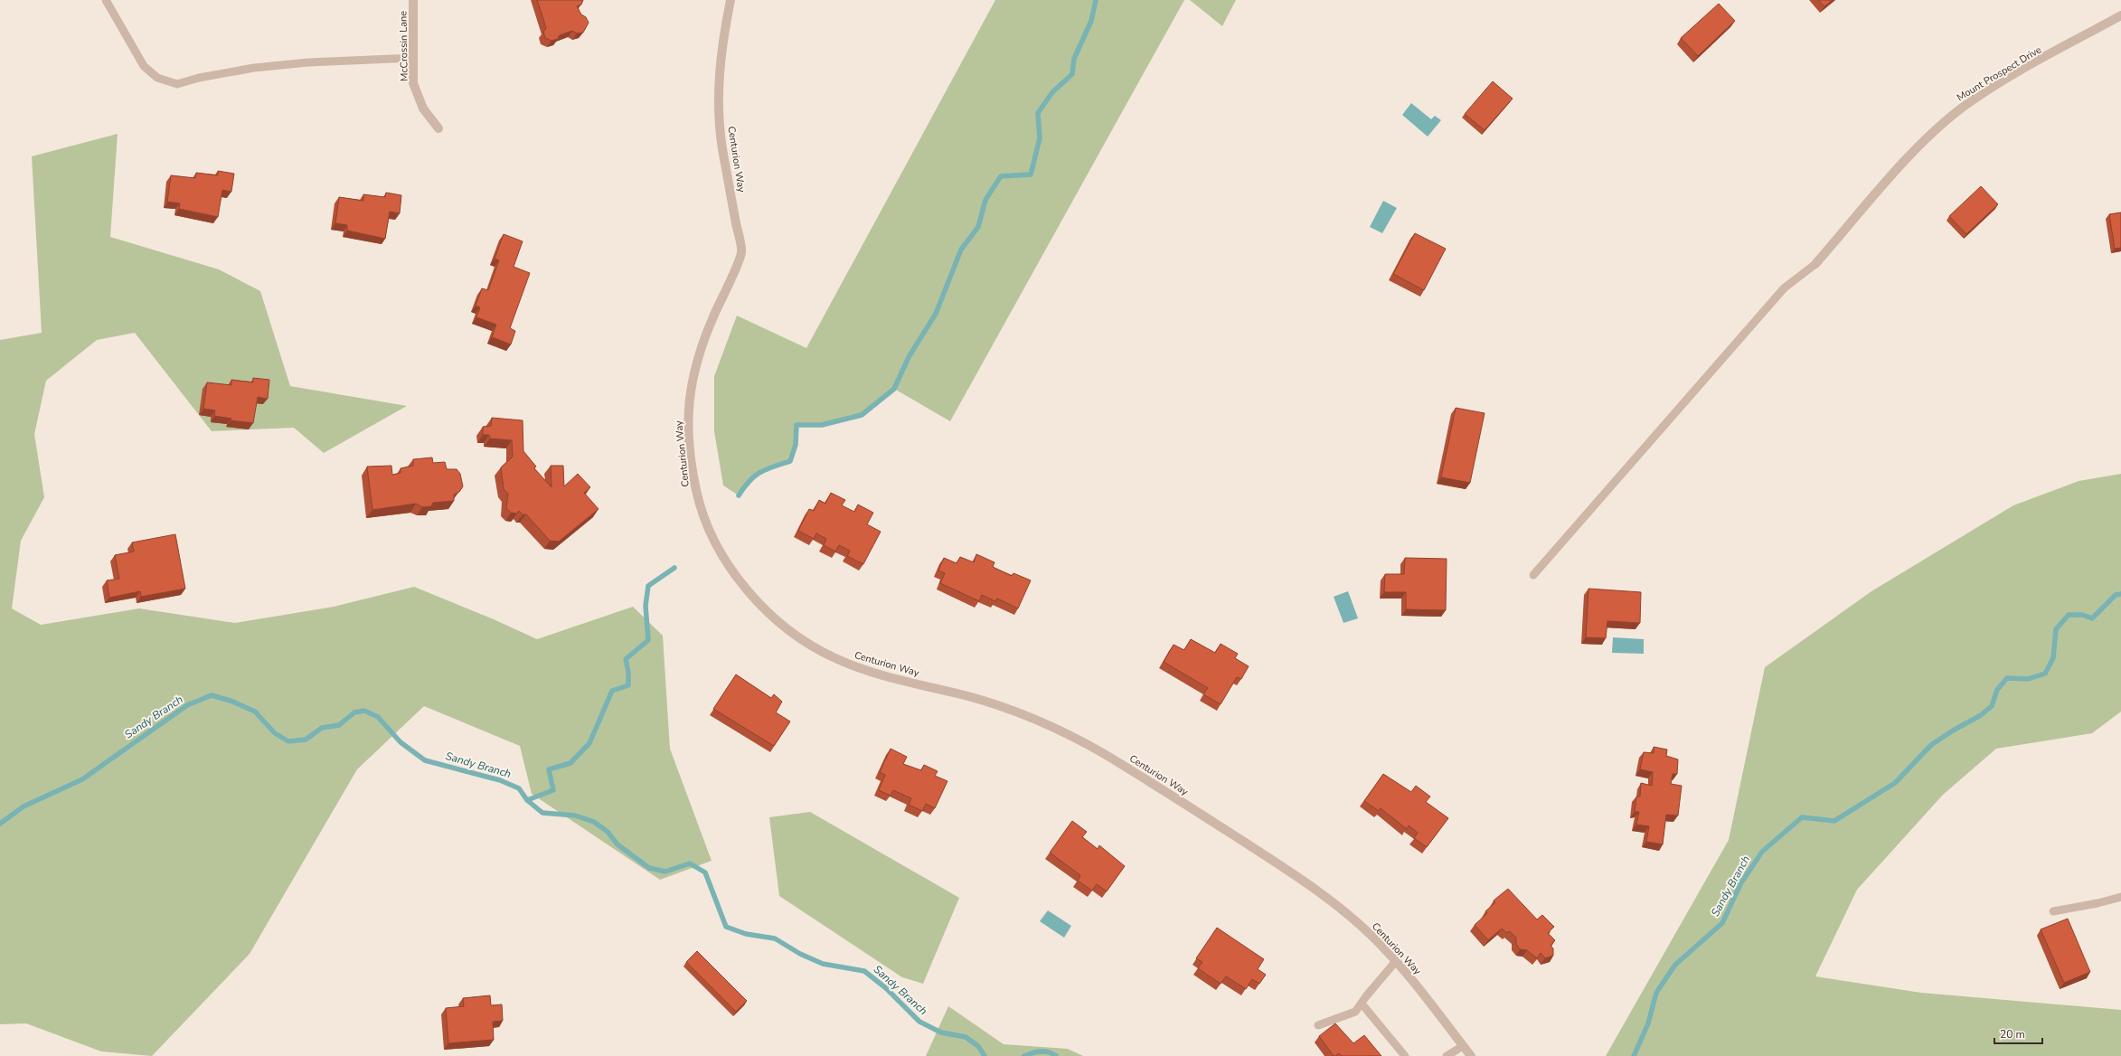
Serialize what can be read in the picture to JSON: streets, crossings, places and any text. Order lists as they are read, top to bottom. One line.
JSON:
{"streets":{"street":["McCrossin Lane","Mount Prospect Drive","Centurion Way"]},"water":["Sandy Branch"],"scale_bar":"20 m"}
